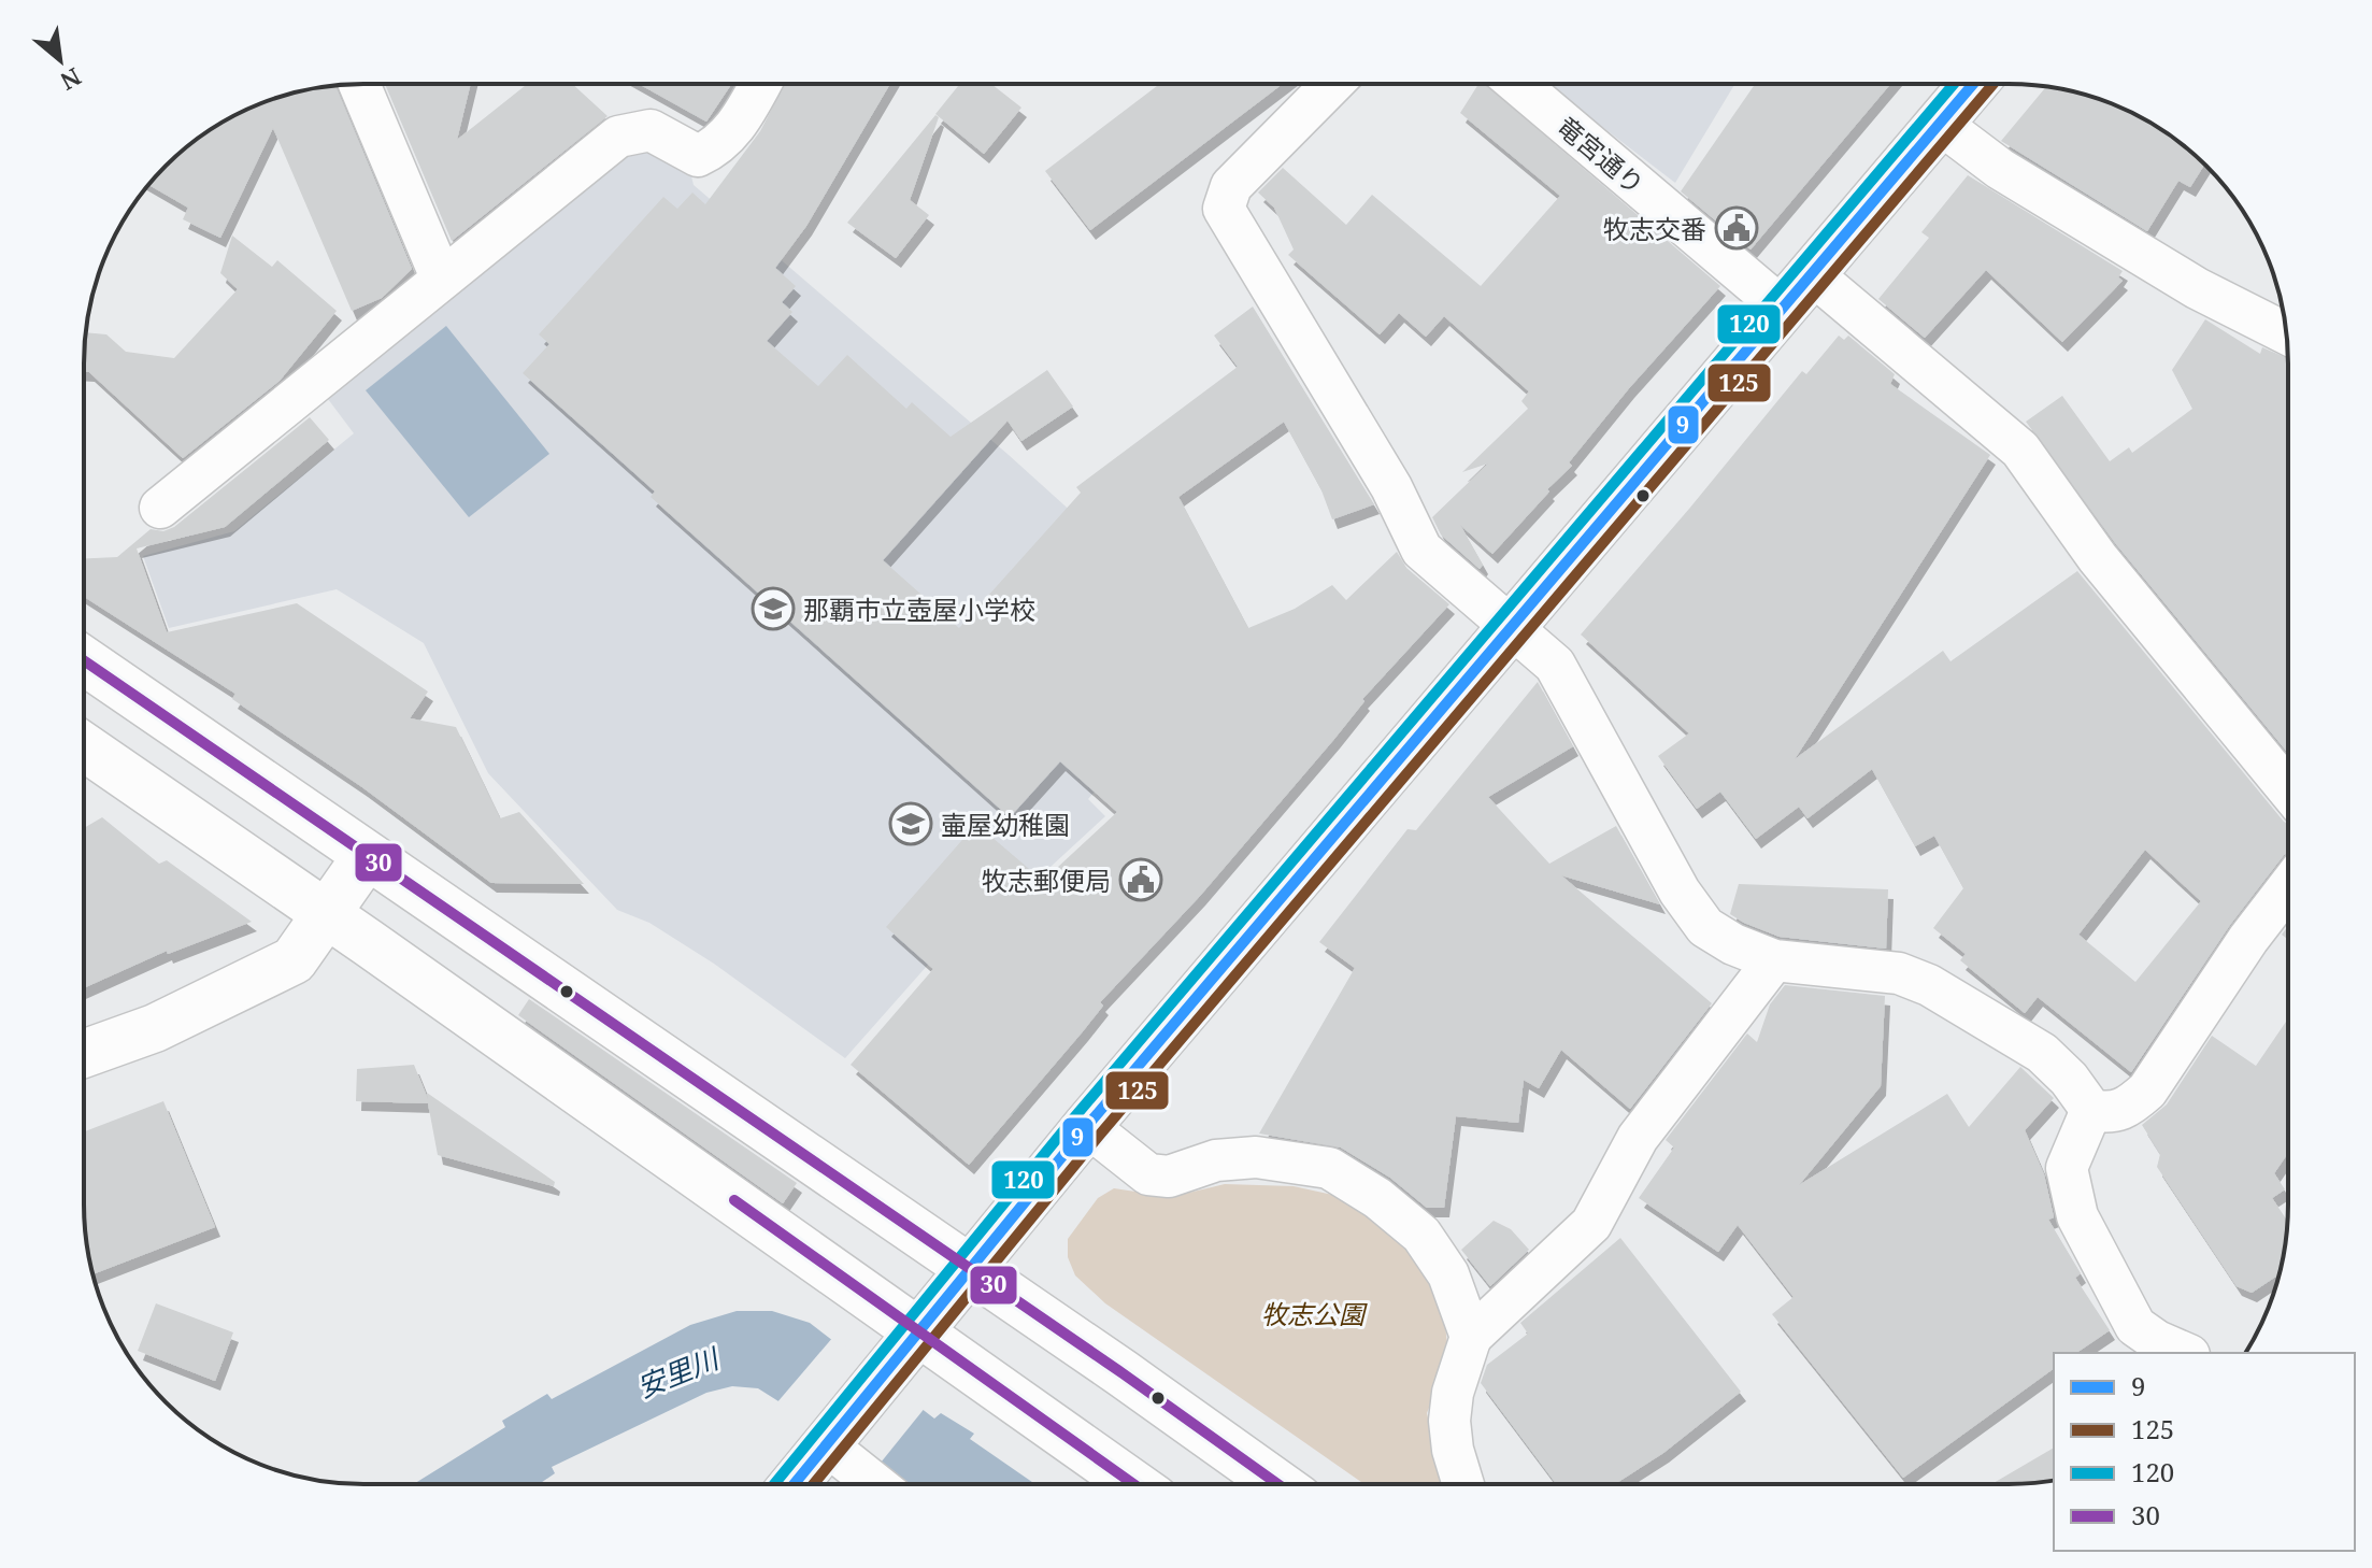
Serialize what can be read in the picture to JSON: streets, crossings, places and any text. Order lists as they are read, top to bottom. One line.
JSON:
{"streets":{"street":["竜宮通り"]},"water":["安里川"],"parks":["牧志公園"],"places":{"public building":["牧志交番","牧志郵便局"],"school or university":["那覇市立壺屋小学校","壷屋幼稚園"]},"lines":["transit line 9","transit line 125","transit line 120","transit line 30"],"legend":["9","125","120","30"],"north":"bottom right"}
